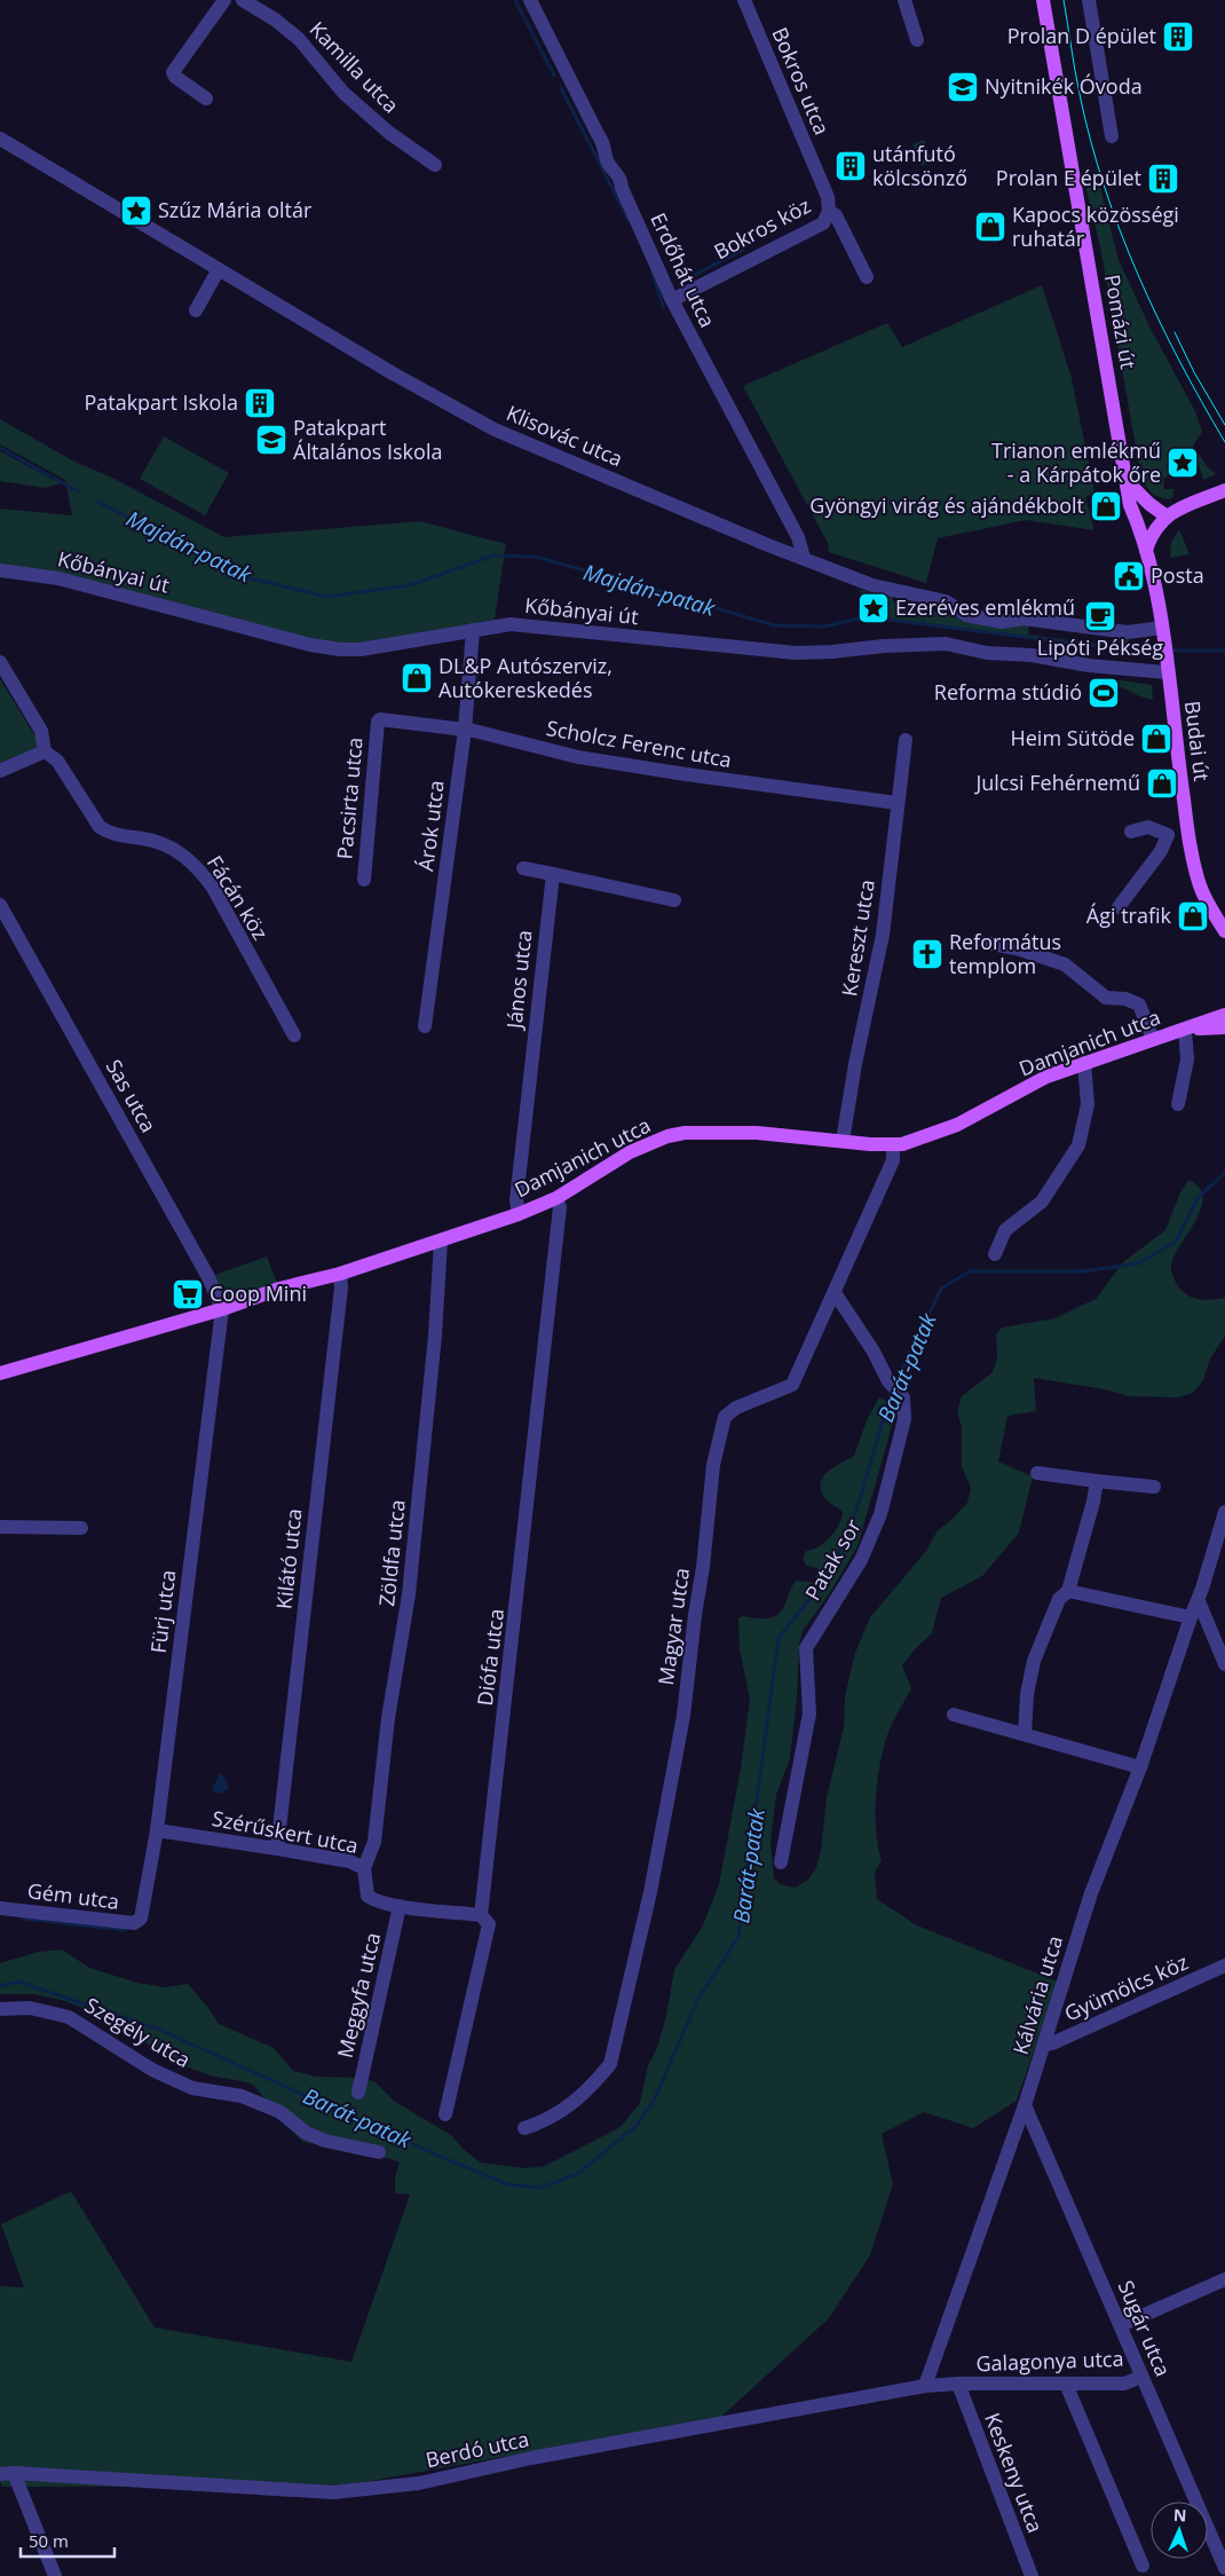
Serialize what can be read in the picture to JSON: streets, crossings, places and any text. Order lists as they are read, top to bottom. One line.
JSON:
{"streets":{"main road":["Pomázi út","Budai út","Damjanich utca"],"street":["Kamilla utca","Bokros utca","Bokros köz","Erdőhát utca","Klisovác utca","Kőbányai út","Scholcz Ferenc utca","Pacsirta utca","Árok utca","Fácán köz","Kereszt utca","János utca","Sas utca","Zöldfa utca","Kilátó utca","Patak sor","Fürj utca","Magyar utca","Diófa utca","Szérűskert utca","Gém utca","Gyümölcs köz","Meggyfa utca","Kálvária utca","Szegély utca","Sugár utca","Galagonya utca","Berdó utca","Keskeny utca"]},"crossings":[["Bokros utca","Bokros köz"],["Bokros köz","Erdőhát utca"],["Erdőhát utca","Klisovác utca"],["Pomázi út","Budai út"],["Klisovác utca","Budai út"],["Kőbányai út","Budai út"],["Kőbányai út","Árok utca"],["Scholcz Ferenc utca","Pacsirta utca"],["Scholcz Ferenc utca","Árok utca"],["Scholcz Ferenc utca","Kereszt utca"],["Kereszt utca","Damjanich utca"],["János utca","Damjanich utca"],["Damjanich utca","Sas utca"],["Damjanich utca","Zöldfa utca"],["Damjanich utca","Kilátó utca"],["Damjanich utca","Fürj utca"],["Damjanich utca","Magyar utca"],["Damjanich utca","Diófa utca"],["Sas utca","Fürj utca"],["Zöldfa utca","Szérűskert utca"],["Kilátó utca","Szérűskert utca"],["Patak sor","Magyar utca"],["Fürj utca","Szérűskert utca"],["Fürj utca","Gém utca"],["Diófa utca","Szérűskert utca"],["Szérűskert utca","Meggyfa utca"],["Gyümölcs köz","Kálvária utca"],["Kálvária utca","Sugár utca"],["Kálvária utca","Berdó utca"],["Sugár utca","Galagonya utca"],["Galagonya utca","Berdó utca"],["Galagonya utca","Keskeny utca"],["Berdó utca","Keskeny utca"]],"water":["Majdán-patak","Barát-patak"],"places":{"building":["Prolan D épület","utánfutó kölcsönző","Prolan E épület","Patakpart Iskola"],"school or university":["Nyitnikék Óvoda","Patakpart Általános Iskola"],"place":["Szűz Mária oltár","Trianon emlékmű - a Kárpátok őre","Ezeréves emlékmű"],"shop":["Kapocs közösségi ruhatár","Gyöngyi virág és ajándékbolt","DL&P Autószerviz, Autókereskedés","Heim Sütöde","Julcsi Fehérnemű","Ági trafik"],"public building":["Posta"],"cafe":["Lipóti Pékség"],"sports":["Reforma stúdió"],"church":["Református templom"],"supermarket":["Coop Mini"]},"scale_bar":"50 m","north":"top"}
